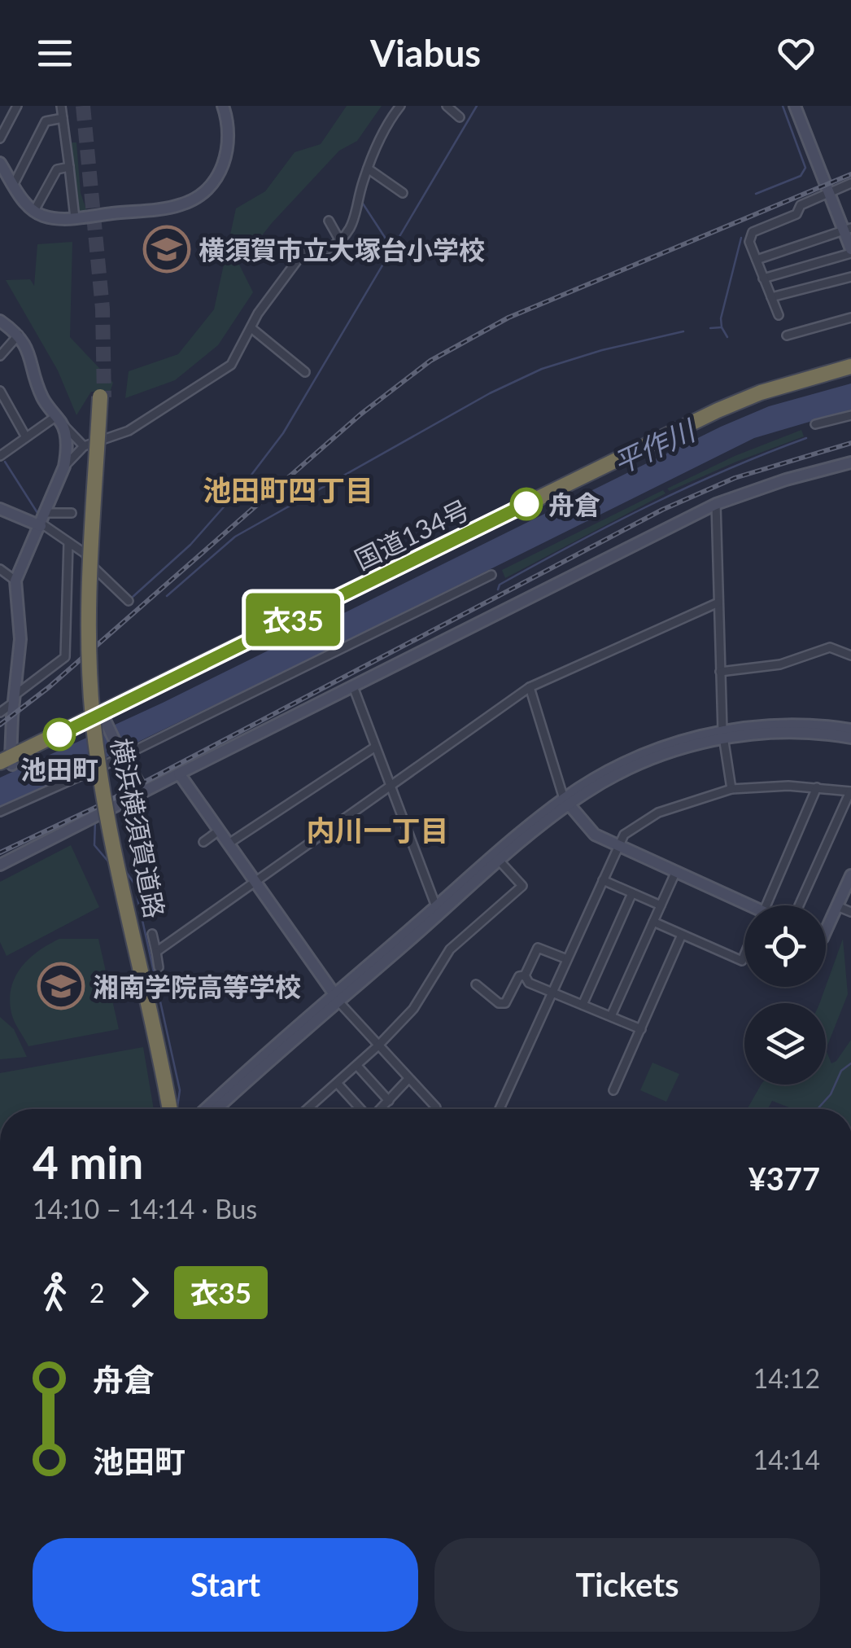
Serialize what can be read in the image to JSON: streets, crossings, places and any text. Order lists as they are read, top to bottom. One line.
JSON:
{"streets":{"highway":["国道134号","横浜横須賀道路"]},"districts":["池田町四丁目","内川一丁目"],"water":["平作川"],"places":{"school or university":["横須賀市立大塚台小学校","湘南学院高等学校"],"other":["舟倉","池田町"]},"lines":["bus line 衣35"],"page":{"header":"Viabus","on_map":"衣35","heading":["4 min","14:10 – 14:14 · Bus","¥377"],"legs":["2","衣35"],"list":[{"name":"舟倉","value":"14:12"},{"name":"池田町","value":"14:14"}],"buttons":["Start","Tickets"]}}
